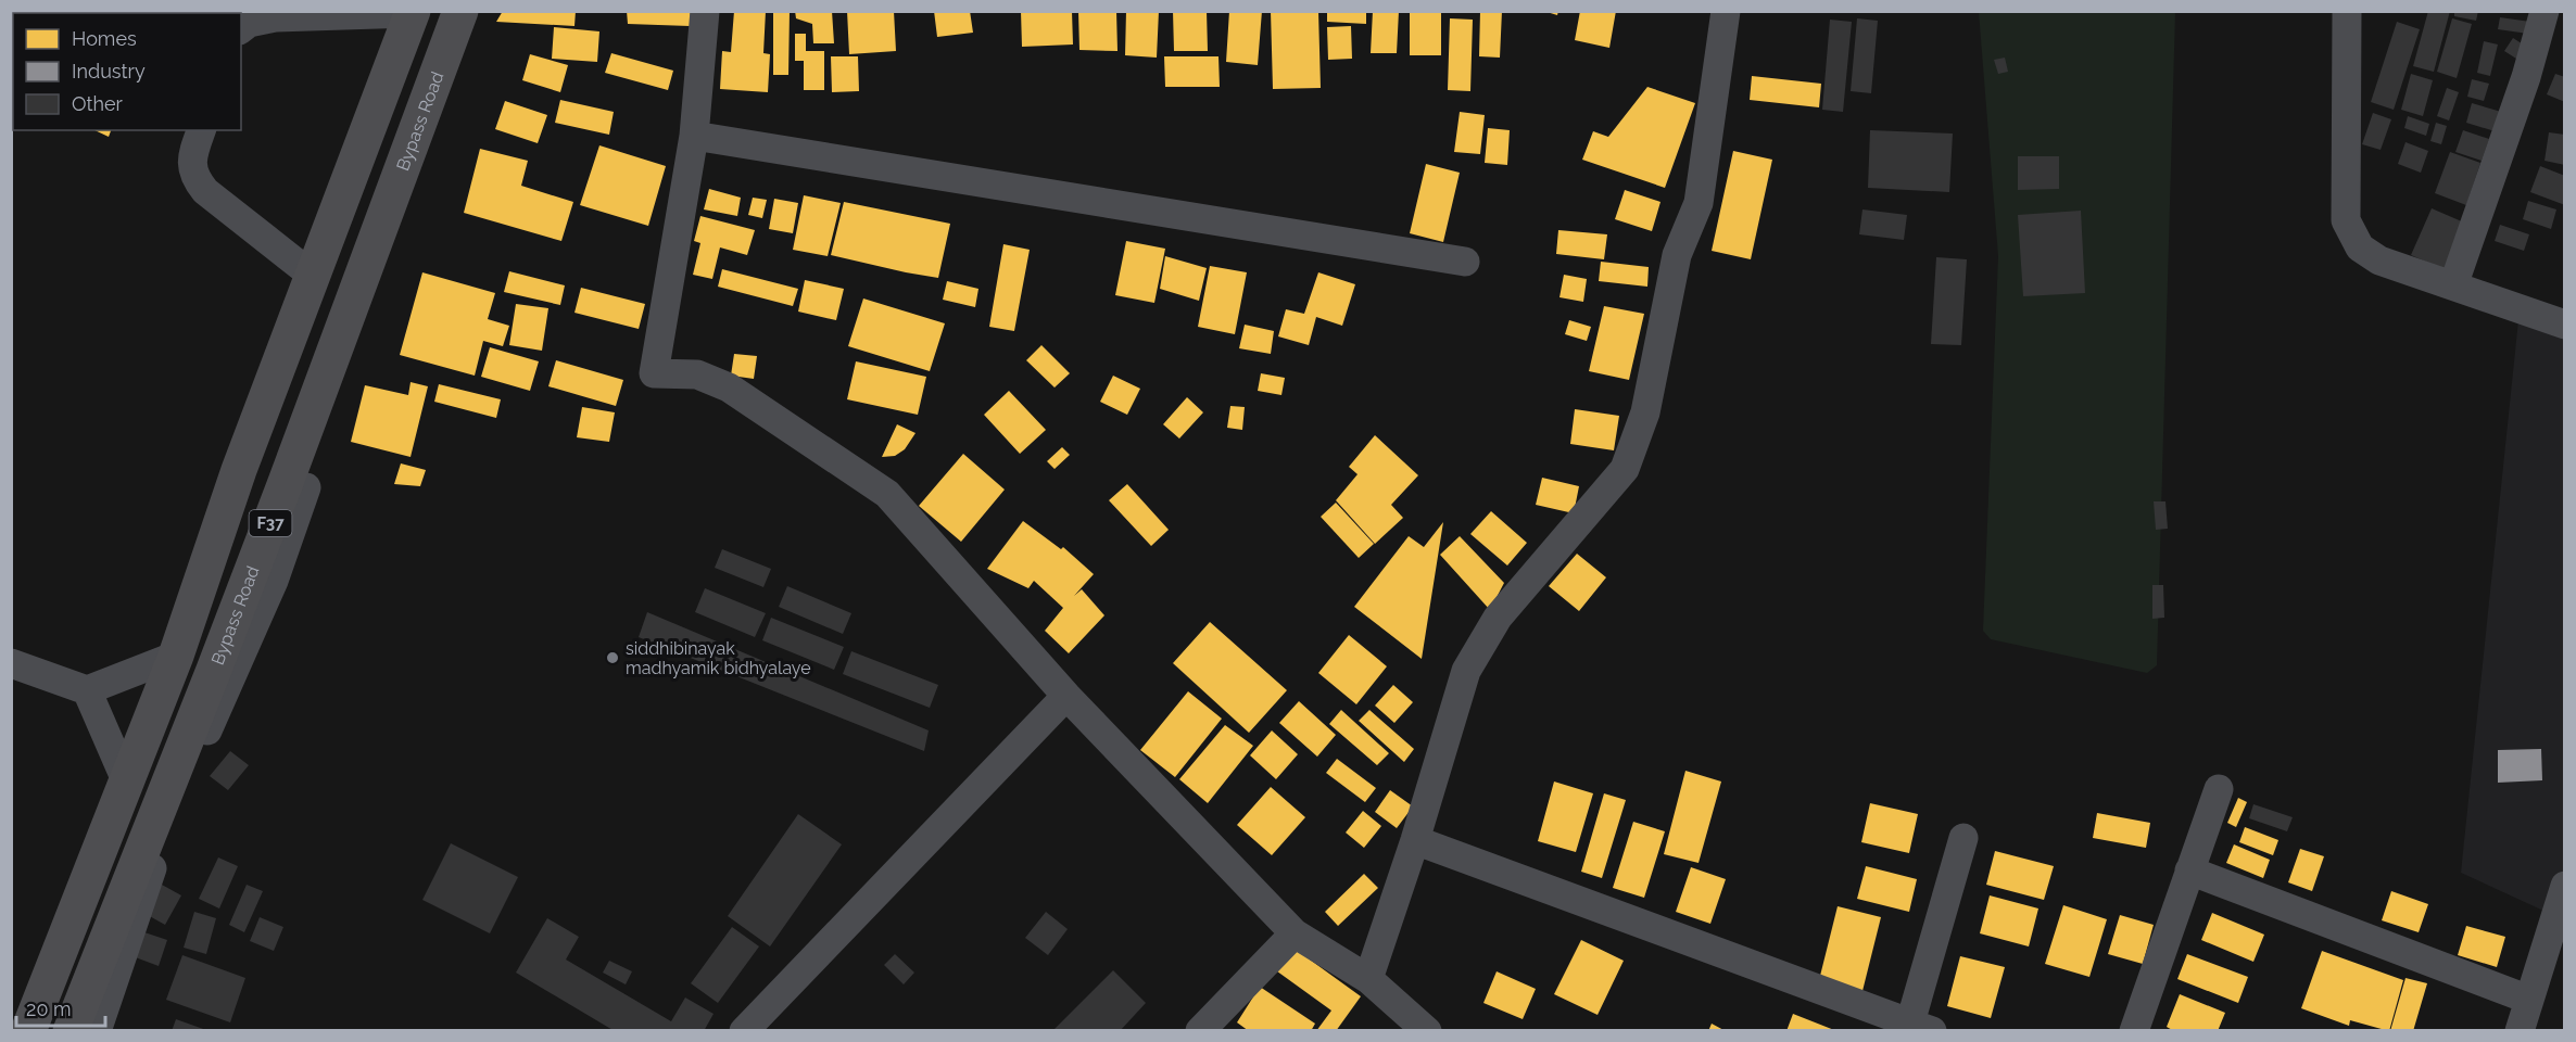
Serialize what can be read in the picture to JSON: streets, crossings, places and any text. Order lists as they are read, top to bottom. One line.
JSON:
{"streets":{"highway":["Bypass Road","F37"]},"places":["siddhibinayak madhyamik bidhyalaye"],"legend":["Homes","Industry","Other"],"scale_bar":"20 m"}
